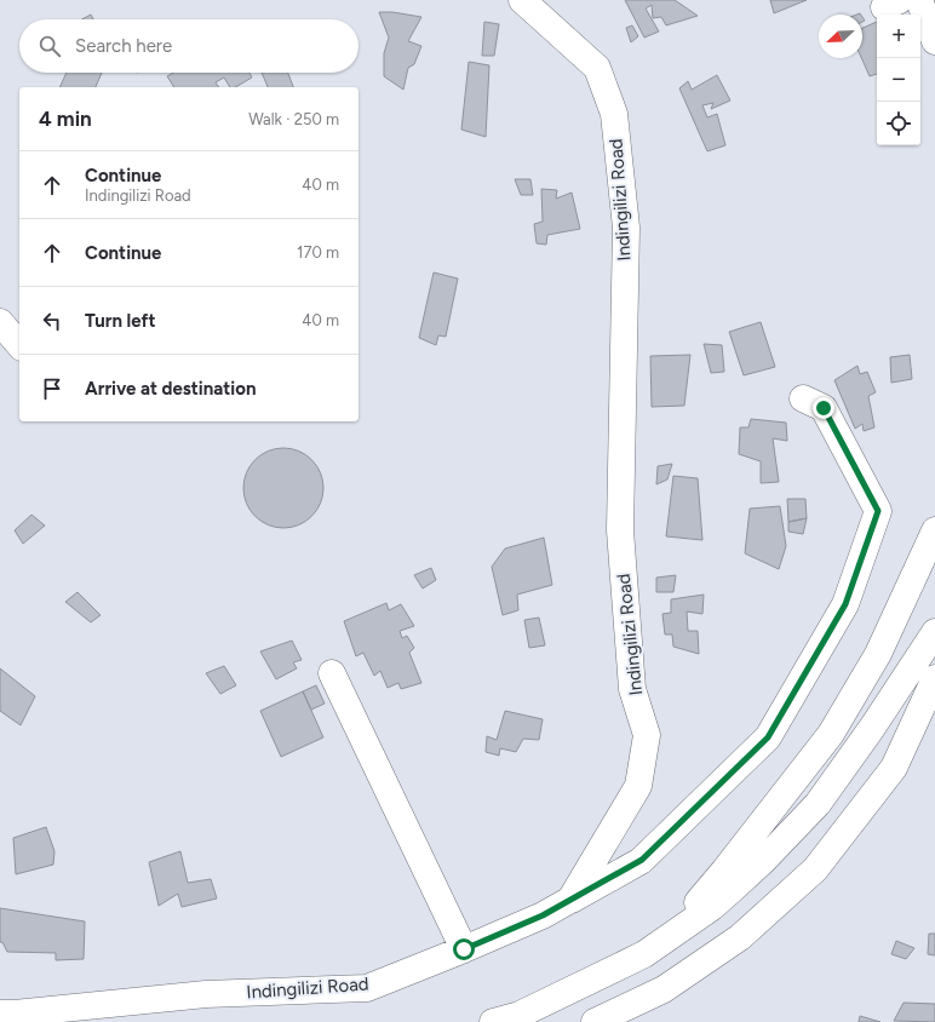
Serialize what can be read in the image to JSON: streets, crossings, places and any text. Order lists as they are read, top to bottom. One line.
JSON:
{"streets":{"main road":["Indingilizi Road"]},"north":"bottom left","page":{"map_buttons":["+","−"],"search":"Search here","heading":["4 min","Walk · 250 m"],"list":[["Continue","Indingilizi Road","40 m"],["Continue","170 m"],["Turn left","40 m"],"Arrive at destination"]}}
